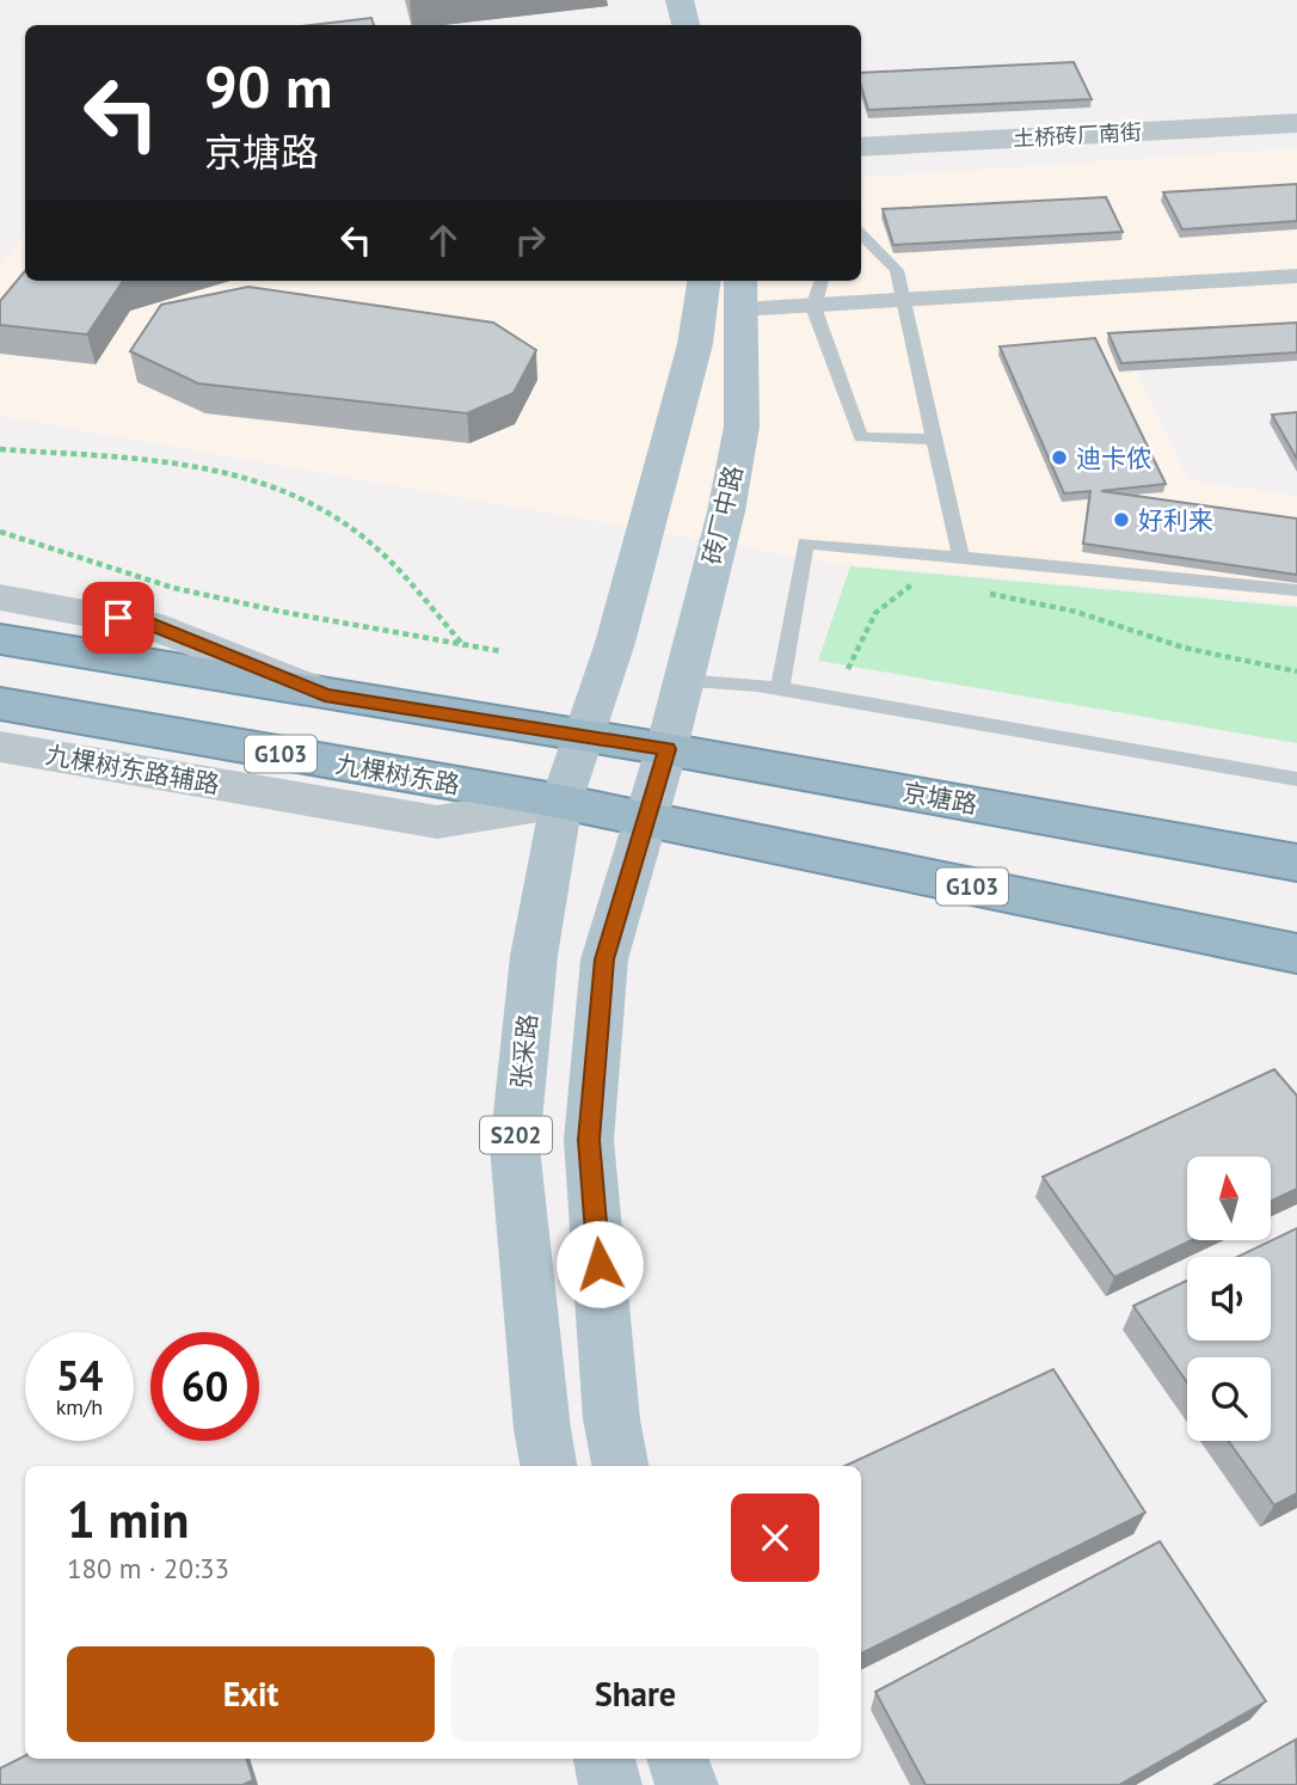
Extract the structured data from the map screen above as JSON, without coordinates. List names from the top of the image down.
{
  "streets": {
    "highway": ["G103", "九棵树东路", "京塘路"],
    "main road": ["砖厂中路", "张采路", "S202"],
    "street": ["土桥砖厂南街", "九棵树东路辅路"]
  },
  "crossings": [
    ["砖厂中路", "京塘路"],
    ["砖厂中路", "S202"],
    ["G103", "九棵树东路"],
    ["G103", "S202"],
    ["九棵树东路辅路", "九棵树东路"],
    ["九棵树东路辅路", "张采路"],
    ["九棵树东路", "张采路"],
    ["九棵树东路", "S202"],
    ["京塘路", "张采路"],
    ["京塘路", "S202"],
    ["张采路", "S202"]
  ],
  "places": ["迪卡侬", "好利来"],
  "north": "top",
  "page": {
    "turn": ["90 m", "京塘路"],
    "speed": "54 km/h",
    "limit": "60",
    "heading": ["1 min", "180 m · 20:33"],
    "buttons": ["Exit", "Share"]
  }
}
